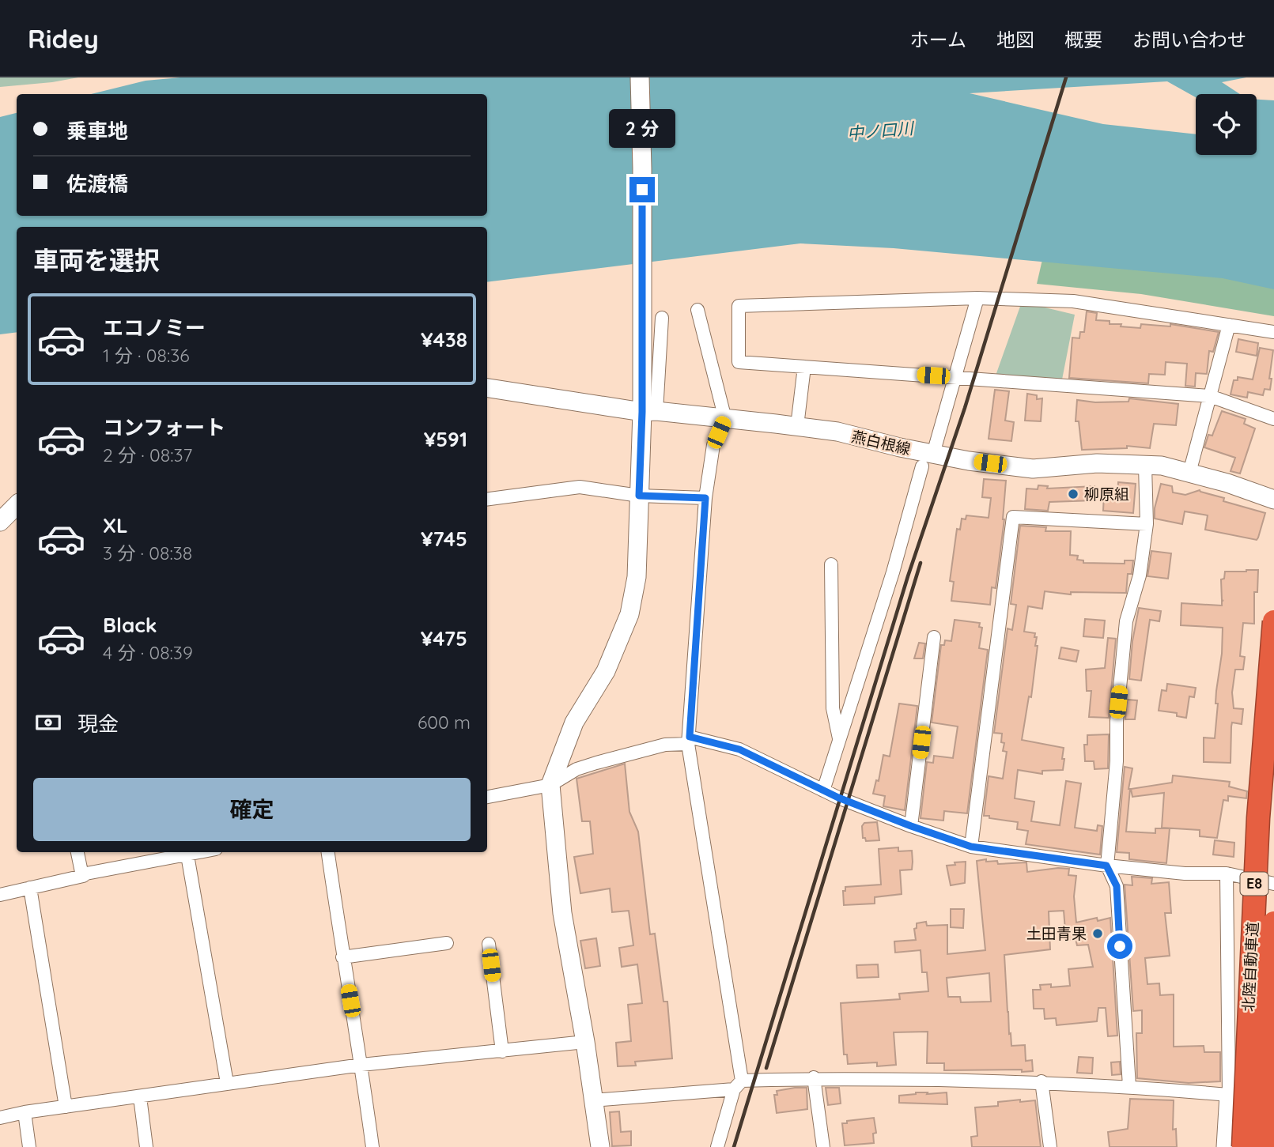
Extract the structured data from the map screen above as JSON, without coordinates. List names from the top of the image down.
{
  "streets": {
    "highway": ["E8", "北陸自動車道"],
    "street": ["燕白根線"]
  },
  "water": ["中ノ口川"],
  "places": ["柳原組", "土田青果"],
  "page": {
    "header": "Ridey",
    "nav": [
      "ホーム",
      "地図",
      "概要",
      "お問い合わせ"
    ],
    "banner": ["乗車地", "佐渡橋"],
    "bubble": "2 分",
    "heading": "車両を選択",
    "list": [
      {
        "name": "エコノミー",
        "note": "1 分 · 08:36",
        "value": "¥438"
      },
      {
        "name": "コンフォート",
        "note": "2 分 · 08:37",
        "value": "¥591"
      },
      {
        "name": "XL",
        "note": "3 分 · 08:38",
        "value": "¥745"
      },
      {
        "name": "Black",
        "note": "4 分 · 08:39",
        "value": "¥475"
      }
    ],
    "pay": ["現金", "600 m"],
    "buttons": "確定"
  }
}
